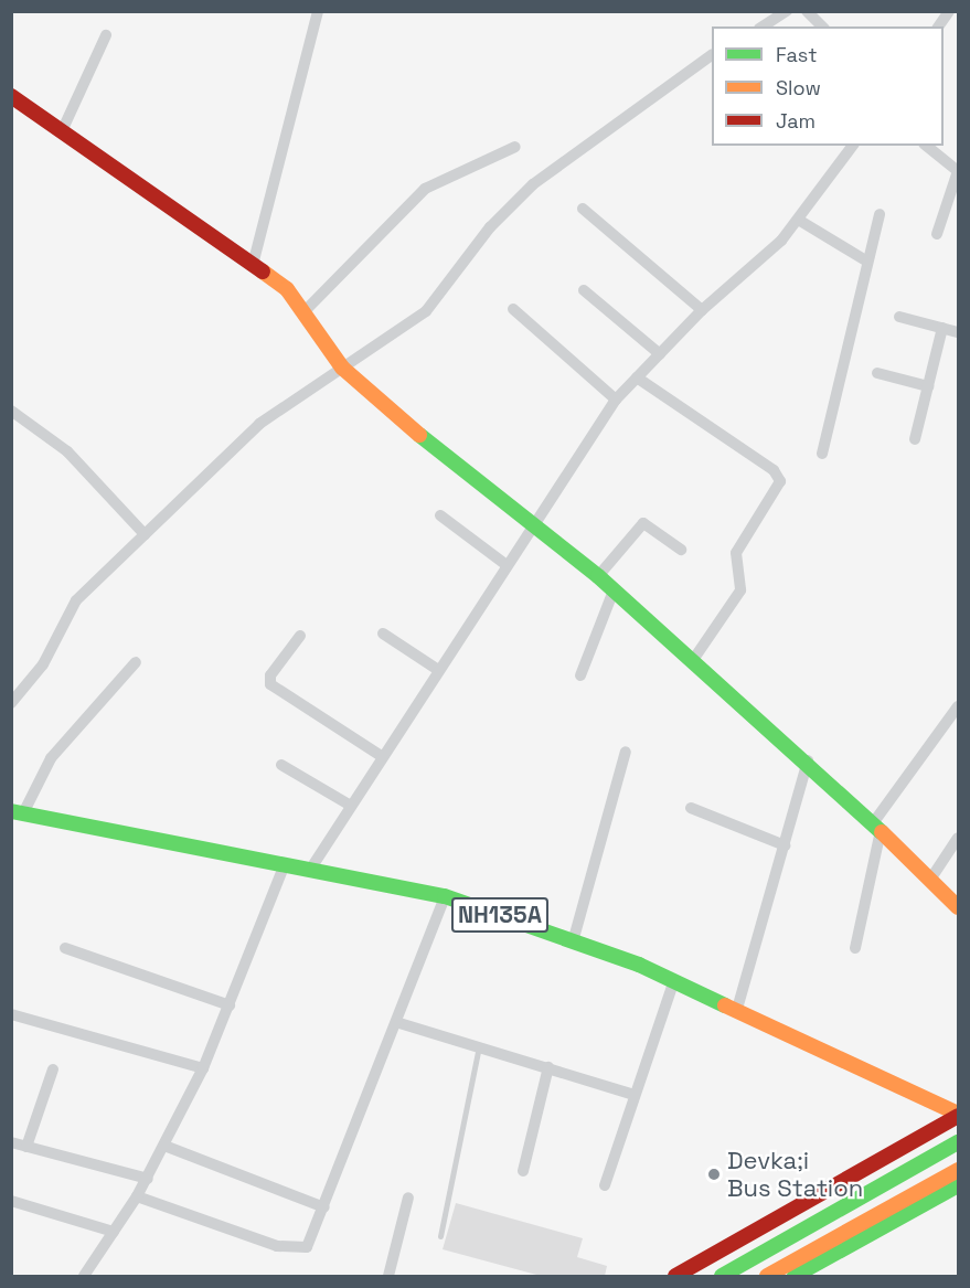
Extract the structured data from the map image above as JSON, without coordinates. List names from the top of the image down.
{
  "streets": {
    "main road": ["NH135A"]
  },
  "places": ["Devka;i Bus Station"],
  "legend": ["Fast", "Slow", "Jam"]
}
